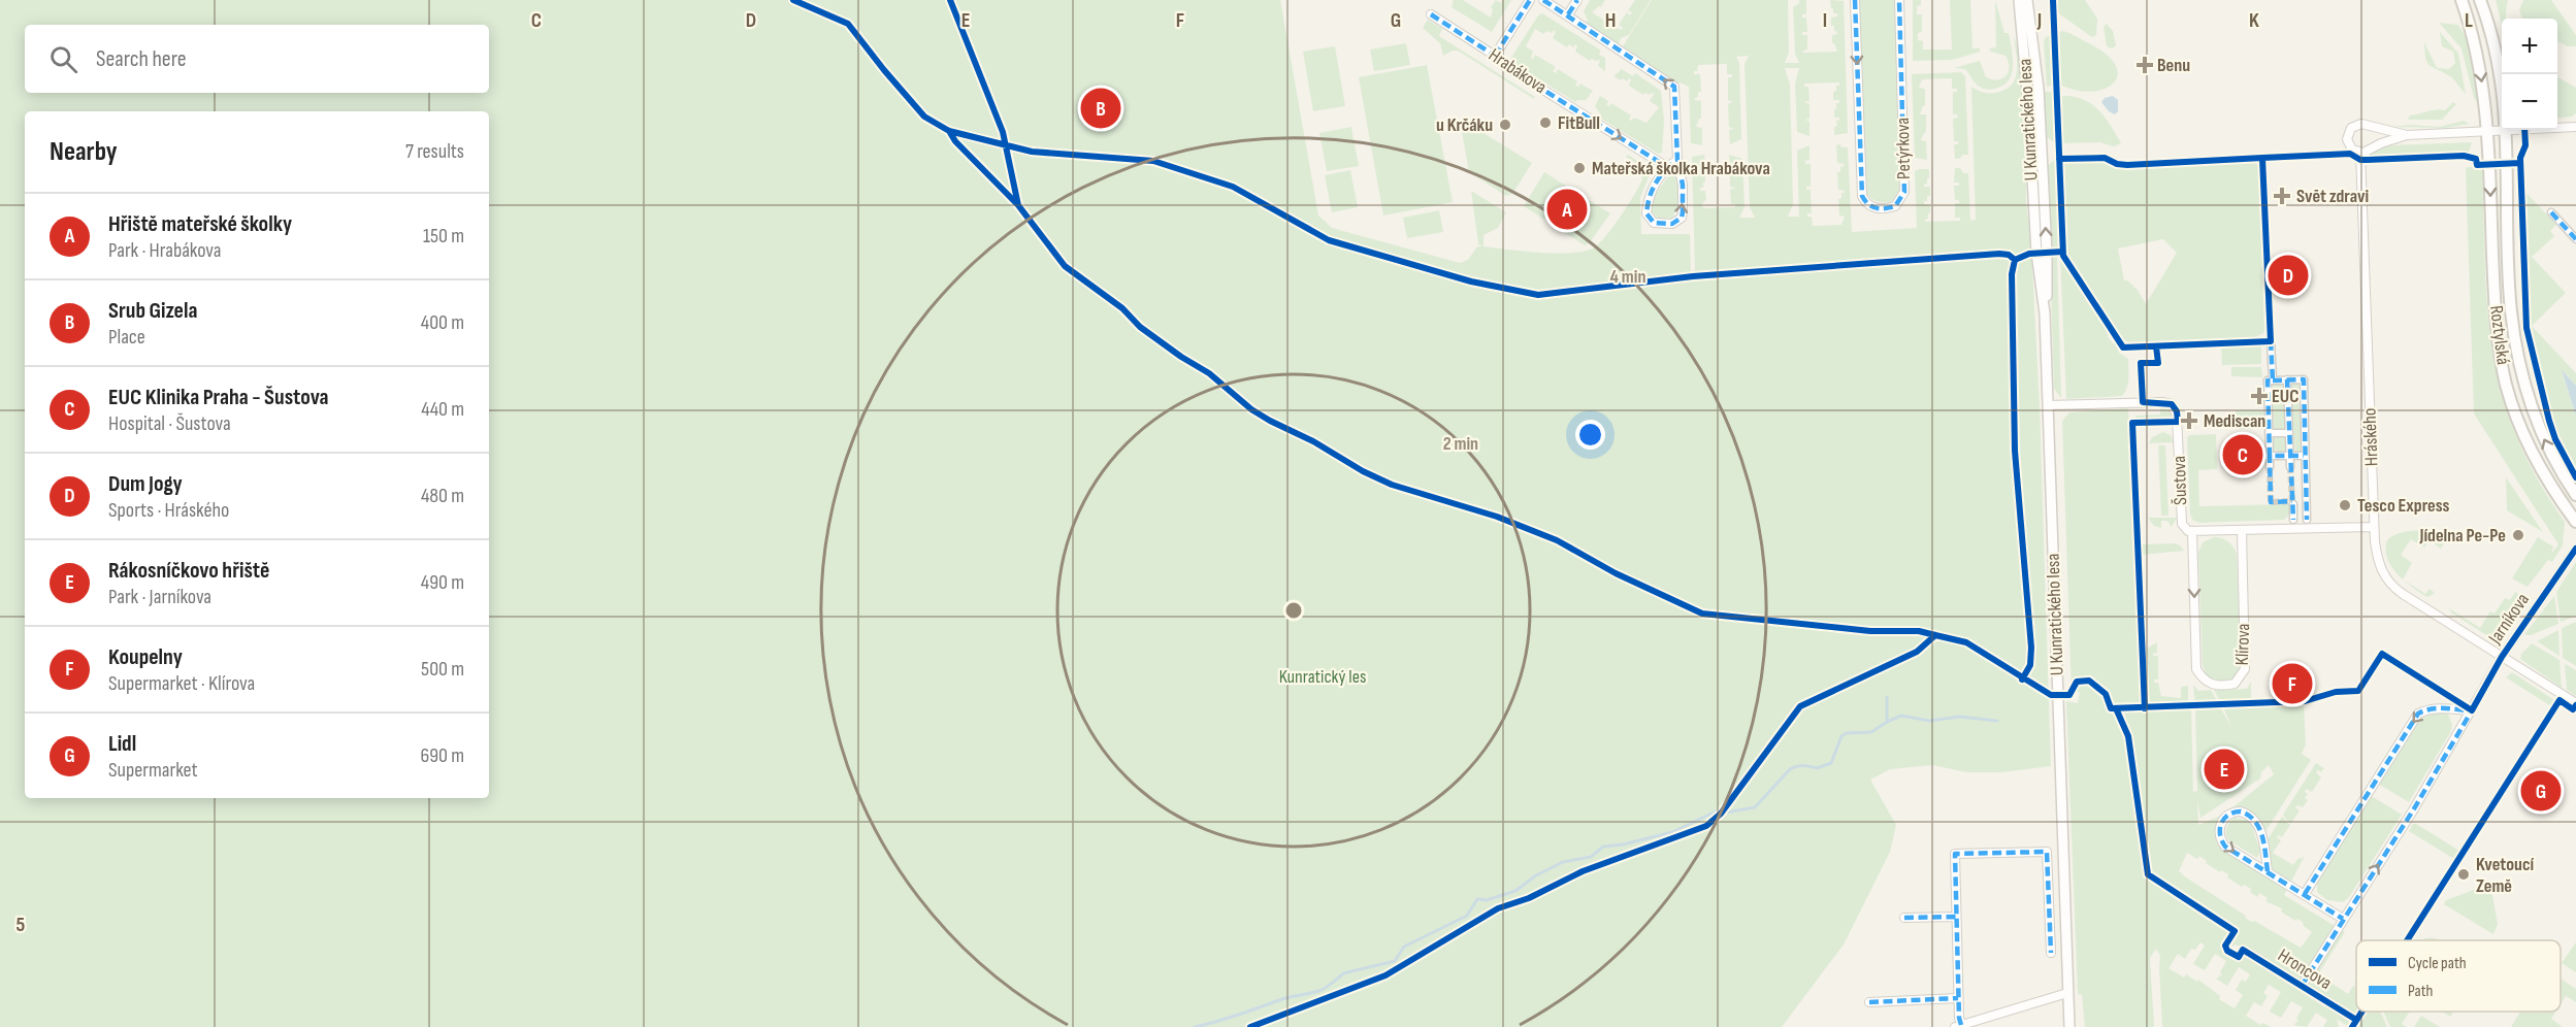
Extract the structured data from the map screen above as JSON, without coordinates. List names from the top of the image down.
{
  "streets": {
    "main road": ["Roztylská"],
    "street": [
      "Hrabákova",
      "U Kunratického lesa",
      "Petýrkova",
      "Hráského",
      "Šustova",
      "Jarníkova",
      "Klírova",
      "Hroncova"
    ]
  },
  "crossings": [
    ["U Kunratického lesa", "Šustova"],
    ["Hráského", "Šustova"],
    ["Hráského", "Jarníkova"],
    ["Šustova", "Klírova"],
    ["Jarníkova", "Hroncova"]
  ],
  "one_way": ["Hrabákova"],
  "parks": ["Kunratický les"],
  "places": {
    "health": [
      "Benu",
      "Svēt zdravi",
      "EUC",
      "Mediscan"
    ],
    "other": [
      "FitBull",
      "u Krčáku",
      "Mateřská školka Hrabákova",
      "Tesco Express",
      "Jídelna Pe-Pe",
      "Kvetoucí Země"
    ]
  },
  "legend": ["Cycle path", "Path"],
  "page": {
    "map_buttons": ["+", "−"],
    "search": "Search here",
    "pins": [
      "B",
      "A",
      "D",
      "C",
      "F",
      "E",
      "G"
    ],
    "heading": ["Nearby", "7 results"],
    "list": [
      {
        "mark": "A",
        "name": "Hřiště mateřské školky",
        "note": "Park · Hrabákova",
        "value": "150 m"
      },
      {
        "mark": "B",
        "name": "Srub Gizela",
        "note": "Place",
        "value": "400 m"
      },
      {
        "mark": "C",
        "name": "EUC Klinika Praha - Šustova",
        "note": "Hospital · Šustova",
        "value": "440 m"
      },
      {
        "mark": "D",
        "name": "Dum Jogy",
        "note": "Sports · Hráského",
        "value": "480 m"
      },
      {
        "mark": "E",
        "name": "Rákosníčkovo hřiště",
        "note": "Park · Jarníkova",
        "value": "490 m"
      },
      {
        "mark": "F",
        "name": "Koupelny",
        "note": "Supermarket · Klírova",
        "value": "500 m"
      },
      {
        "mark": "G",
        "name": "Lidl",
        "note": "Supermarket",
        "value": "690 m"
      }
    ]
  },
  "grid": {
    "columns": [
      "C",
      "D",
      "E",
      "F",
      "G",
      "H",
      "I",
      "J",
      "K",
      "L"
    ],
    "rows": ["5"]
  },
  "rings": ["4 min", "2 min"]
}
